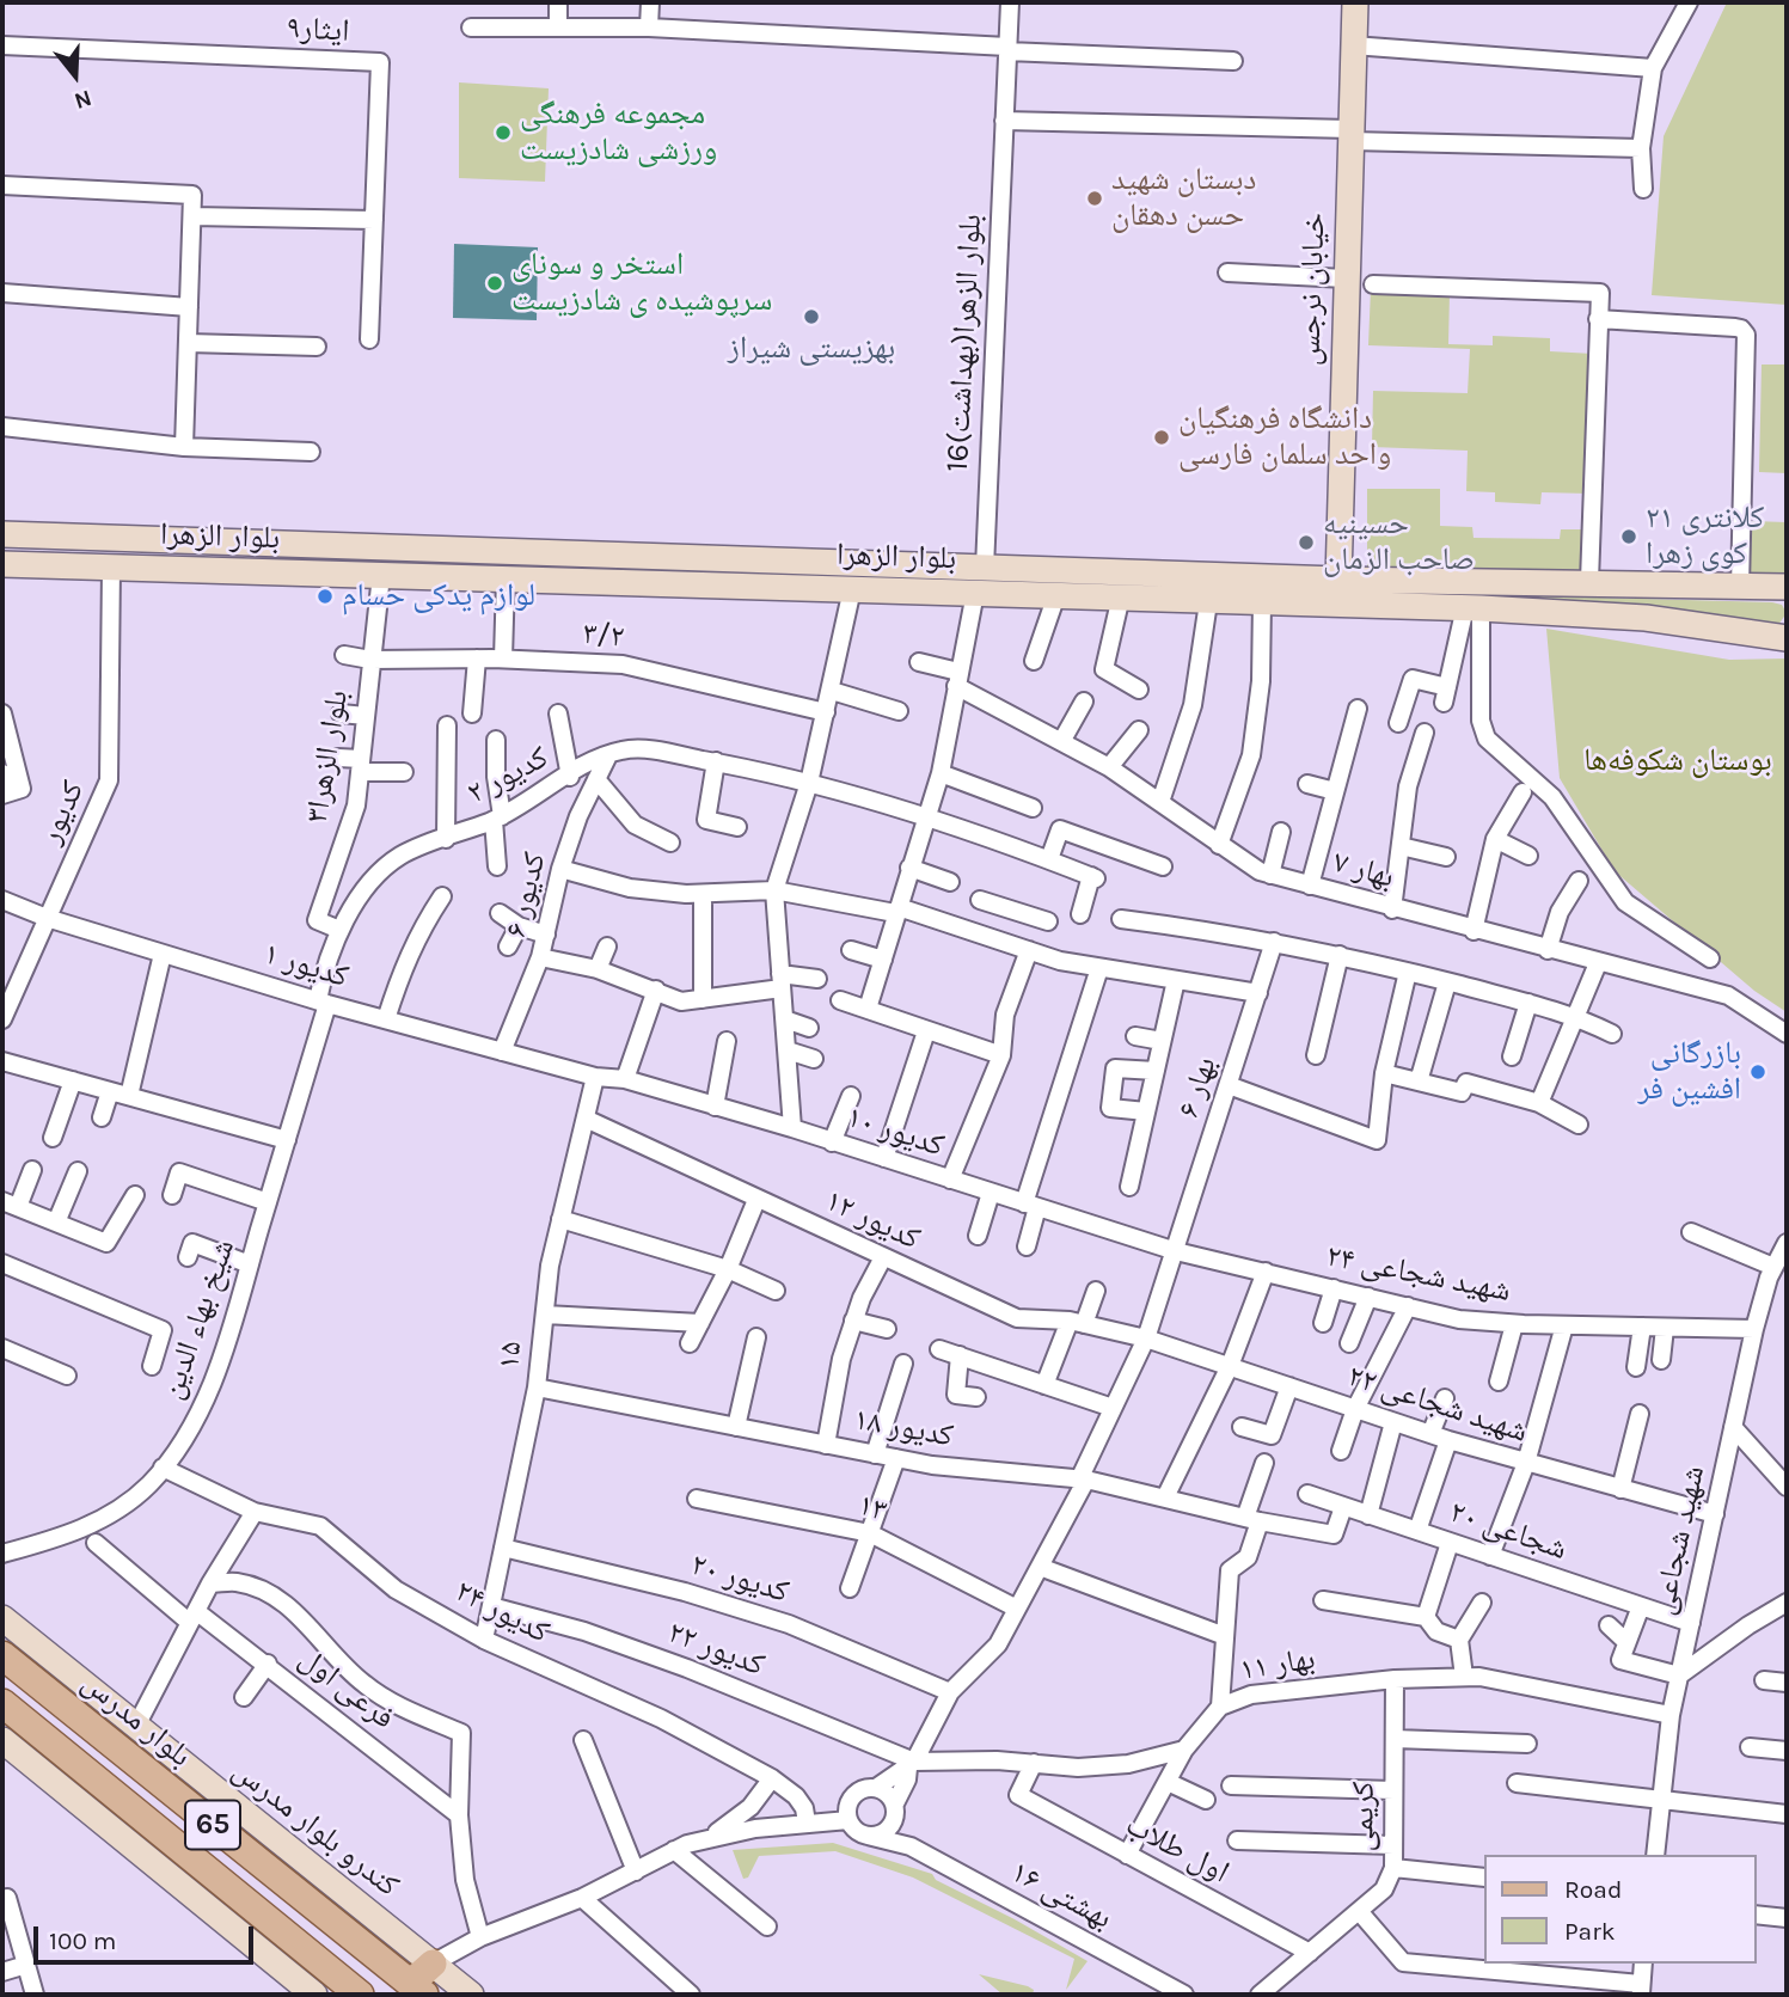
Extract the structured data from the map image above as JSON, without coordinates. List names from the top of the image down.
{
  "streets": {
    "main road": [
      "خیابان نرجس",
      "بلوار الزهرا",
      "بلوار مدرس",
      "65",
      "کندرو بلوار مدرس"
    ],
    "street": [
      "ایثار۹",
      "16بلوار الزهرا(بهداشت)",
      "۳/۲",
      "بلوار الزهرا۳",
      "۲ کدیور",
      "کدیور",
      "بهار ۷",
      "کدیور ۶",
      "کدیور ۱",
      "بهار ۶",
      "کدیور ۱۰",
      "کدیور ۱۲",
      "شهید شجاعی ۲۴",
      "شیخ بهاء الدین",
      "۱۵",
      "شهید شجاعی ۲۲",
      "کدیور ۱۸",
      "۱۳",
      "شجاعی ۲۰",
      "شهید شجاعی",
      "کدیور ۲۰",
      "کدیور ۲۴",
      "کدیور ۲۲",
      "بهار ۱۱",
      "فرعی اول",
      "کریمی",
      "اول طلاب",
      "۱۶ بهشتی"
    ]
  },
  "crossings": [
    ["خیابان نرجس", "بلوار الزهرا"],
    ["16بلوار الزهرا(بهداشت)", "بلوار الزهرا"],
    ["بلوار الزهرا", "بلوار الزهرا۳"],
    ["بلوار الزهرا", "کدیور"],
    ["۳/۲", "بلوار الزهرا۳"],
    ["بلوار الزهرا۳", "۲ کدیور"],
    ["۲ کدیور", "کدیور ۶"],
    ["۲ کدیور", "کدیور ۱"],
    ["۲ کدیور", "شیخ بهاء الدین"],
    ["کدیور", "کدیور ۱"],
    ["کدیور ۶", "کدیور ۱"],
    ["کدیور ۱", "کدیور ۱۰"],
    ["کدیور ۱", "شیخ بهاء الدین"],
    ["کدیور ۱", "۱۵"],
    ["بهار ۶", "کدیور ۱۰"],
    ["بهار ۶", "کدیور ۱۲"],
    ["بهار ۶", "شهید شجاعی ۲۴"],
    ["بهار ۶", "شهید شجاعی ۲۲"],
    ["بهار ۶", "کدیور ۱۸"],
    ["بهار ۶", "۱۳"],
    ["بهار ۶", "کدیور ۲۰"],
    ["بهار ۶", "کدیور ۲۲"],
    ["بهار ۶", "۱۶ بهشتی"],
    ["کدیور ۱۰", "شهید شجاعی ۲۴"],
    ["کدیور ۱۰", "۱۵"],
    ["کدیور ۱۲", "۱۵"],
    ["کدیور ۱۲", "شهید شجاعی ۲۲"],
    ["شهید شجاعی ۲۴", "شهید شجاعی"],
    ["شیخ بهاء الدین", "کدیور ۲۴"],
    ["۱۵", "کدیور ۱۸"],
    ["۱۵", "کدیور ۲۰"],
    ["۱۵", "کدیور ۲۴"],
    ["۱۵", "کدیور ۲۲"],
    ["شهید شجاعی ۲۲", "شهید شجاعی"],
    ["کدیور ۱۸", "شجاعی ۲۰"],
    ["شجاعی ۲۰", "شهید شجاعی"],
    ["شهید شجاعی", "بهار ۱۱"],
    ["بهار ۱۱", "کریمی"],
    ["بهار ۱۱", "اول طلاب"],
    ["کریمی", "اول طلاب"]
  ],
  "parks": ["بوستان شکوفه‌ها"],
  "places": [
    "مجموعه فرهنگی ورزشی شادزیست",
    "دبستان شهید حسن دهقان",
    "استخر و سونای سرپوشیده ی شادزیست",
    "بهزیستی شیراز",
    "دانشگاه فرهنگیان واحد سلمان فارسی",
    "کلانتری ۲۱ کوی زهرا",
    "حسینیه صاحب الزمان",
    "لوازم یدکی حسام",
    "بازرگانی افشین فر"
  ],
  "legend": ["Road", "Park"],
  "scale_bar": "100 m",
  "north": "bottom"
}
